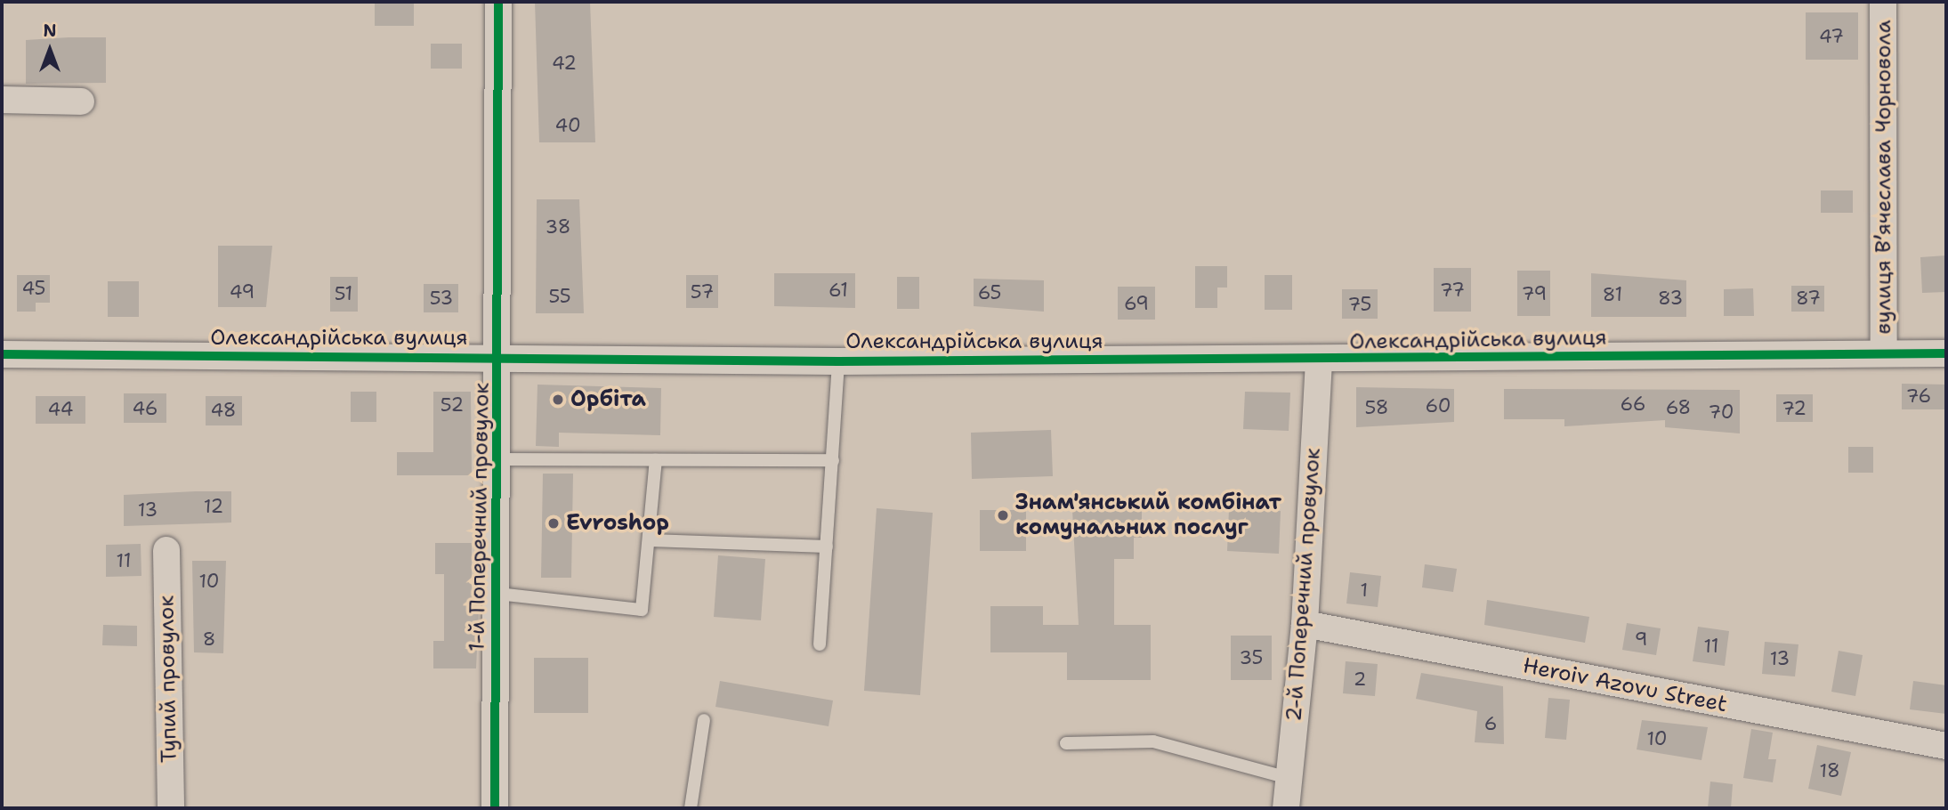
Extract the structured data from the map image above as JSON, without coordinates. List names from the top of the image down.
{
  "streets": {
    "street": [
      "вулиця Вʼячеслава Чорновола",
      "Олександрійська вулиця",
      "1-й Поперечний провулок",
      "2-й Поперечний провулок",
      "Тупий провулок",
      "Heroiv Azovu Street"
    ]
  },
  "crossings": [
    ["вулиця Вʼячеслава Чорновола", "Олександрійська вулиця"],
    ["Олександрійська вулиця", "1-й Поперечний провулок"],
    ["Олександрійська вулиця", "2-й Поперечний провулок"],
    ["2-й Поперечний провулок", "Heroiv Azovu Street"]
  ],
  "places": ["Орбіта", "Знам'янський комбінат комунальних послуг", "Evroshop"],
  "house_numbers": [
    "47",
    "42",
    "40",
    "38",
    "45",
    "61",
    "77",
    "49",
    "57",
    "65",
    "51",
    "79",
    "81",
    "55",
    "53",
    "83",
    "87",
    "69",
    "75",
    "76",
    "66",
    "52",
    "60",
    "58",
    "68",
    "46",
    "72",
    "44",
    "48",
    "70",
    "12",
    "13",
    "11",
    "10",
    "1",
    "8",
    "9",
    "11",
    "35",
    "13",
    "2",
    "6",
    "10",
    "18"
  ],
  "north": "top"
}
